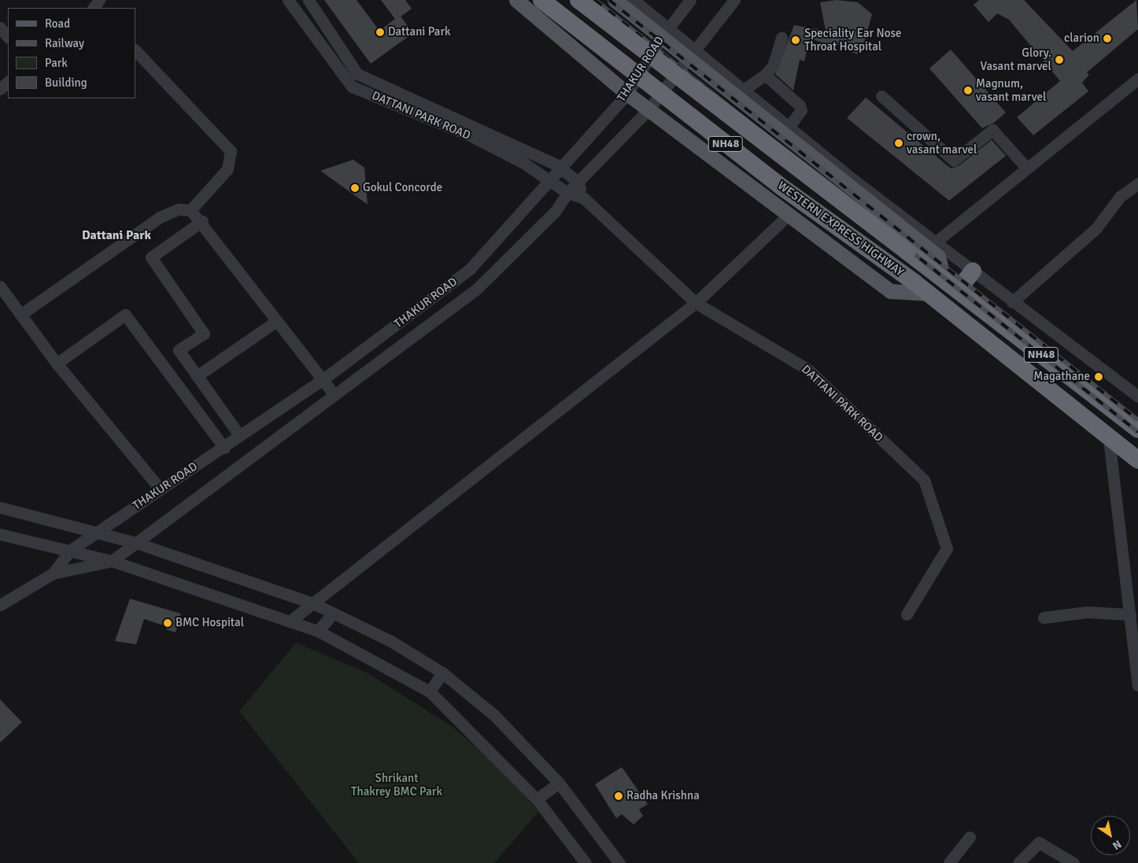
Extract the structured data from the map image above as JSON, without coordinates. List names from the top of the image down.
{
  "streets": {
    "highway": ["NH48", "WESTERN EXPRESS HIGHWAY"],
    "street": ["THAKUR ROAD", "DATTANI PARK ROAD"]
  },
  "crossings": [
    ["THAKUR ROAD", "DATTANI PARK ROAD"]
  ],
  "districts": ["Dattani Park"],
  "parks": ["Shrikant Thakrey BMC Park"],
  "places": [
    "Dattani Park",
    "clarion",
    "Speciality Ear Nose Throat Hospital",
    "Glory. Vasant marvel",
    "Magnum, vasant marvel",
    "crown, vasant marvel",
    "Gokul Concorde",
    "Magathane",
    "BMC Hospital",
    "Radha Krishna"
  ],
  "legend": [
    "Road",
    "Railway",
    "Park",
    "Building"
  ],
  "north": "bottom right"
}
